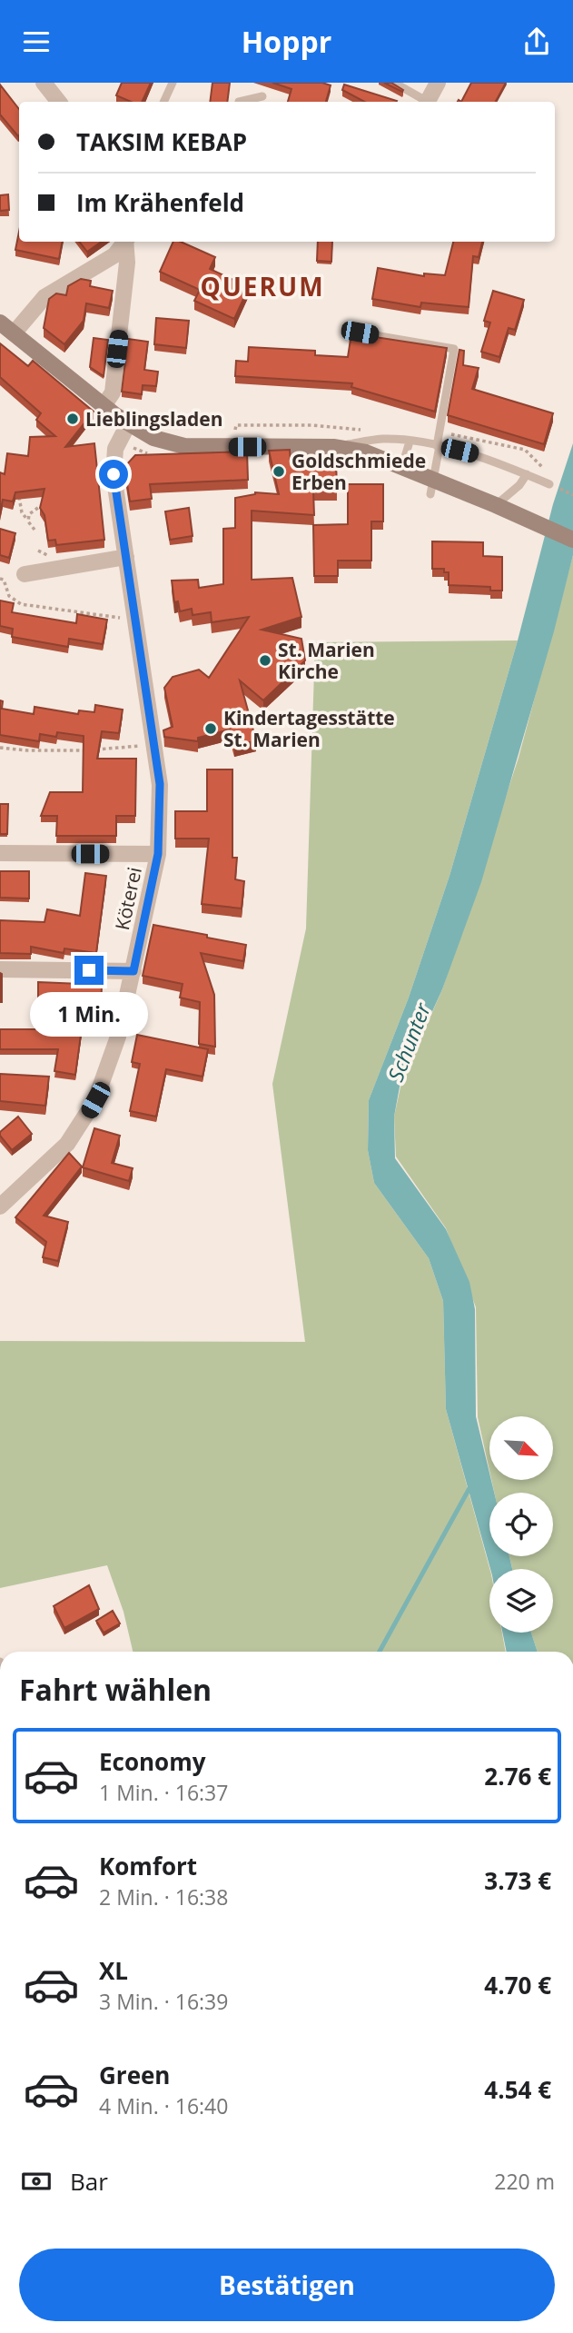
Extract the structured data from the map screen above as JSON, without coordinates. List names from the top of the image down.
{
  "streets": {
    "street": ["Köterei"]
  },
  "districts": ["QUERUM"],
  "water": ["Schunter"],
  "places": [
    "Lieblingsladen",
    "Goldschmiede Erben",
    "St. Marien Kirche",
    "Kindertagesstätte St. Marien"
  ],
  "north": "bottom right",
  "page": {
    "header": "Hoppr",
    "banner": ["TAKSIM KEBAP", "Im Krähenfeld"],
    "bubble": "1 Min.",
    "heading": "Fahrt wählen",
    "list": [
      {
        "name": "Economy",
        "note": "1 Min. · 16:37",
        "value": "2.76 €"
      },
      {
        "name": "Komfort",
        "note": "2 Min. · 16:38",
        "value": "3.73 €"
      },
      {
        "name": "XL",
        "note": "3 Min. · 16:39",
        "value": "4.70 €"
      },
      {
        "name": "Green",
        "note": "4 Min. · 16:40",
        "value": "4.54 €"
      }
    ],
    "pay": ["Bar", "220 m"],
    "buttons": "Bestätigen"
  }
}
